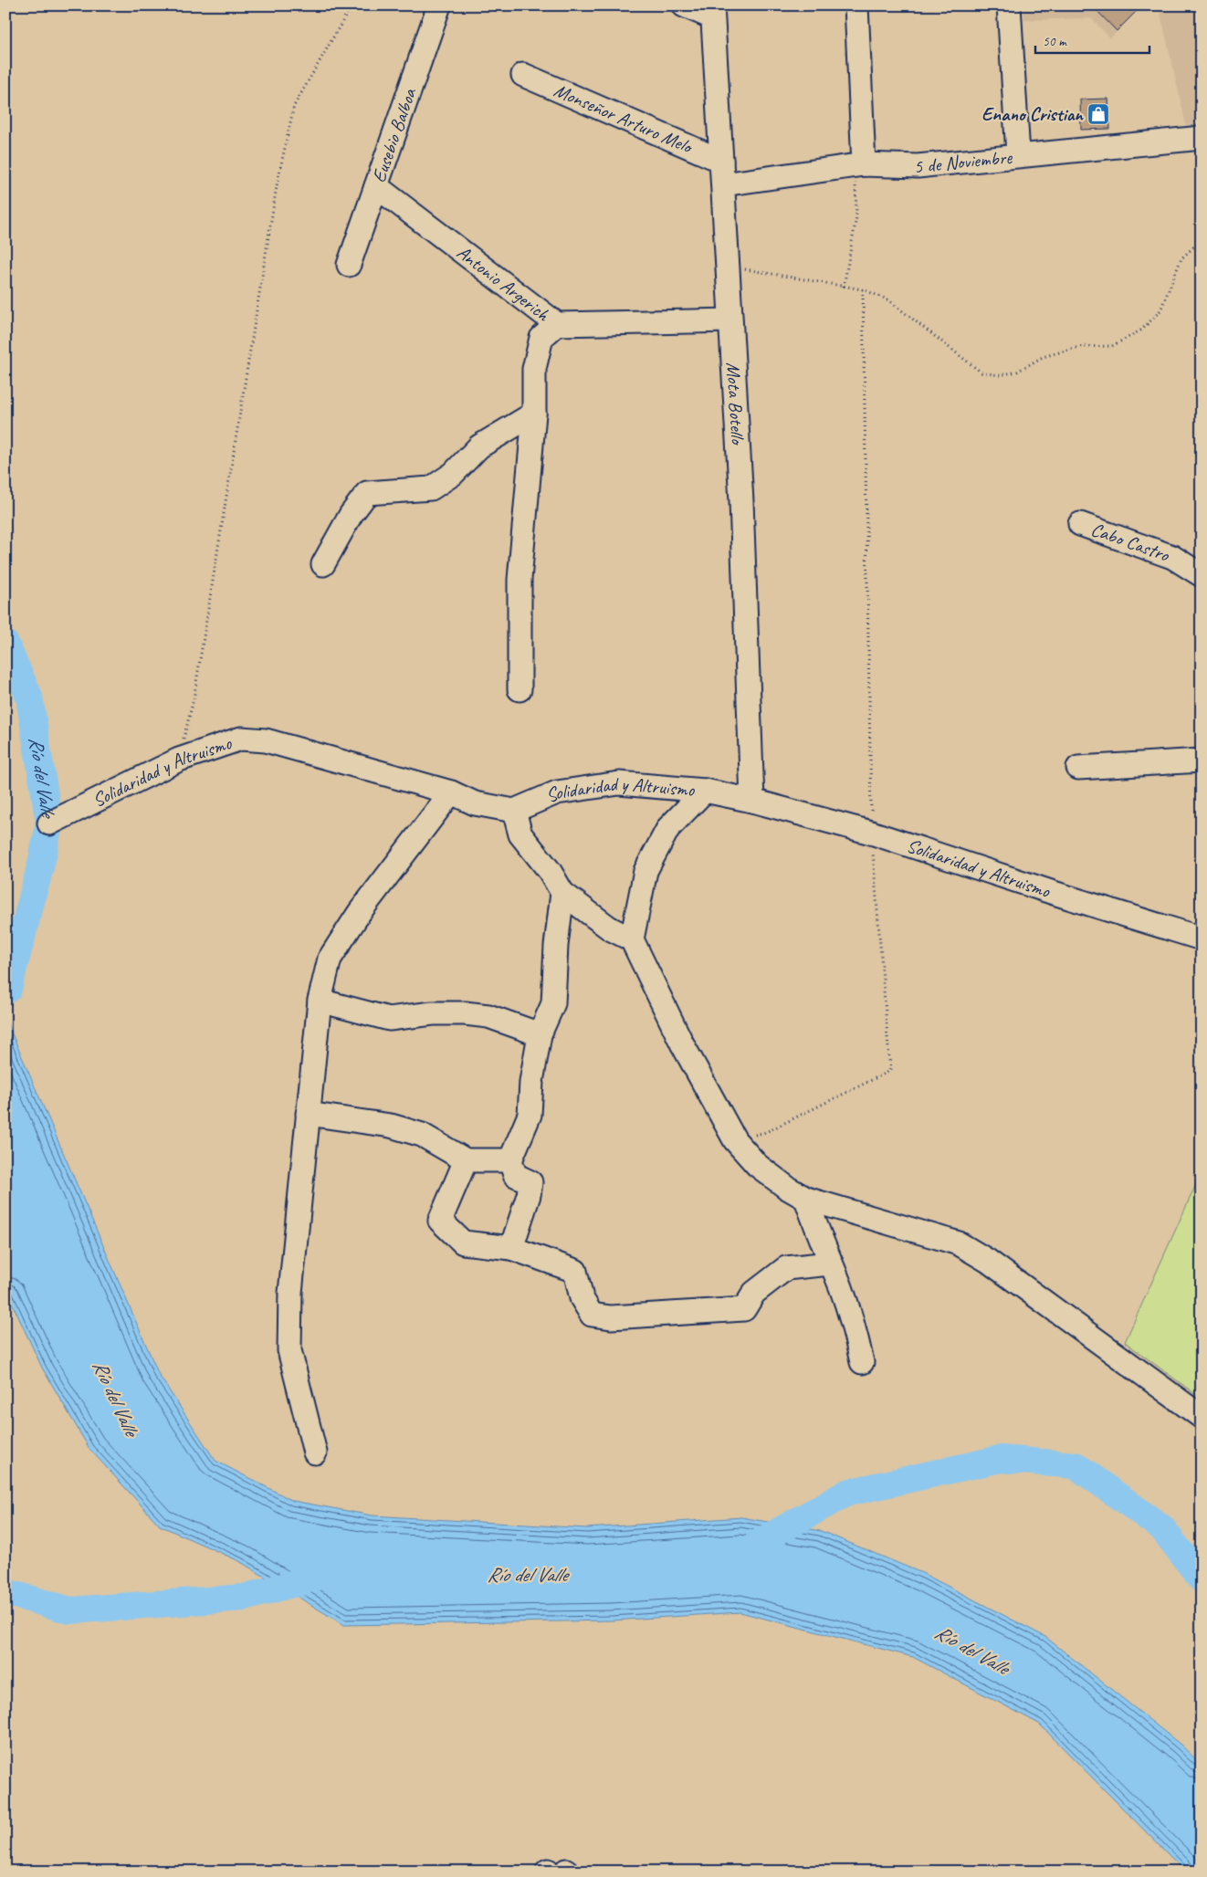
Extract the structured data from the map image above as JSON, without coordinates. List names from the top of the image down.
{
  "streets": {
    "street": [
      "Monseñor Arturo Melo",
      "Eusebio Balboa",
      "5 de Noviembre",
      "Antonio Argerich",
      "Mota Botello",
      "Cabo Castro",
      "Solidaridad y Altruismo"
    ]
  },
  "crossings": [
    ["Monseñor Arturo Melo", "Mota Botello"],
    ["Eusebio Balboa", "Antonio Argerich"],
    ["5 de Noviembre", "Mota Botello"],
    ["Antonio Argerich", "Mota Botello"],
    ["Mota Botello", "Solidaridad y Altruismo"]
  ],
  "water": ["Río del Valle"],
  "places": {
    "shop": ["Enano Cristian"]
  },
  "scale_bar": "50 m"
}
